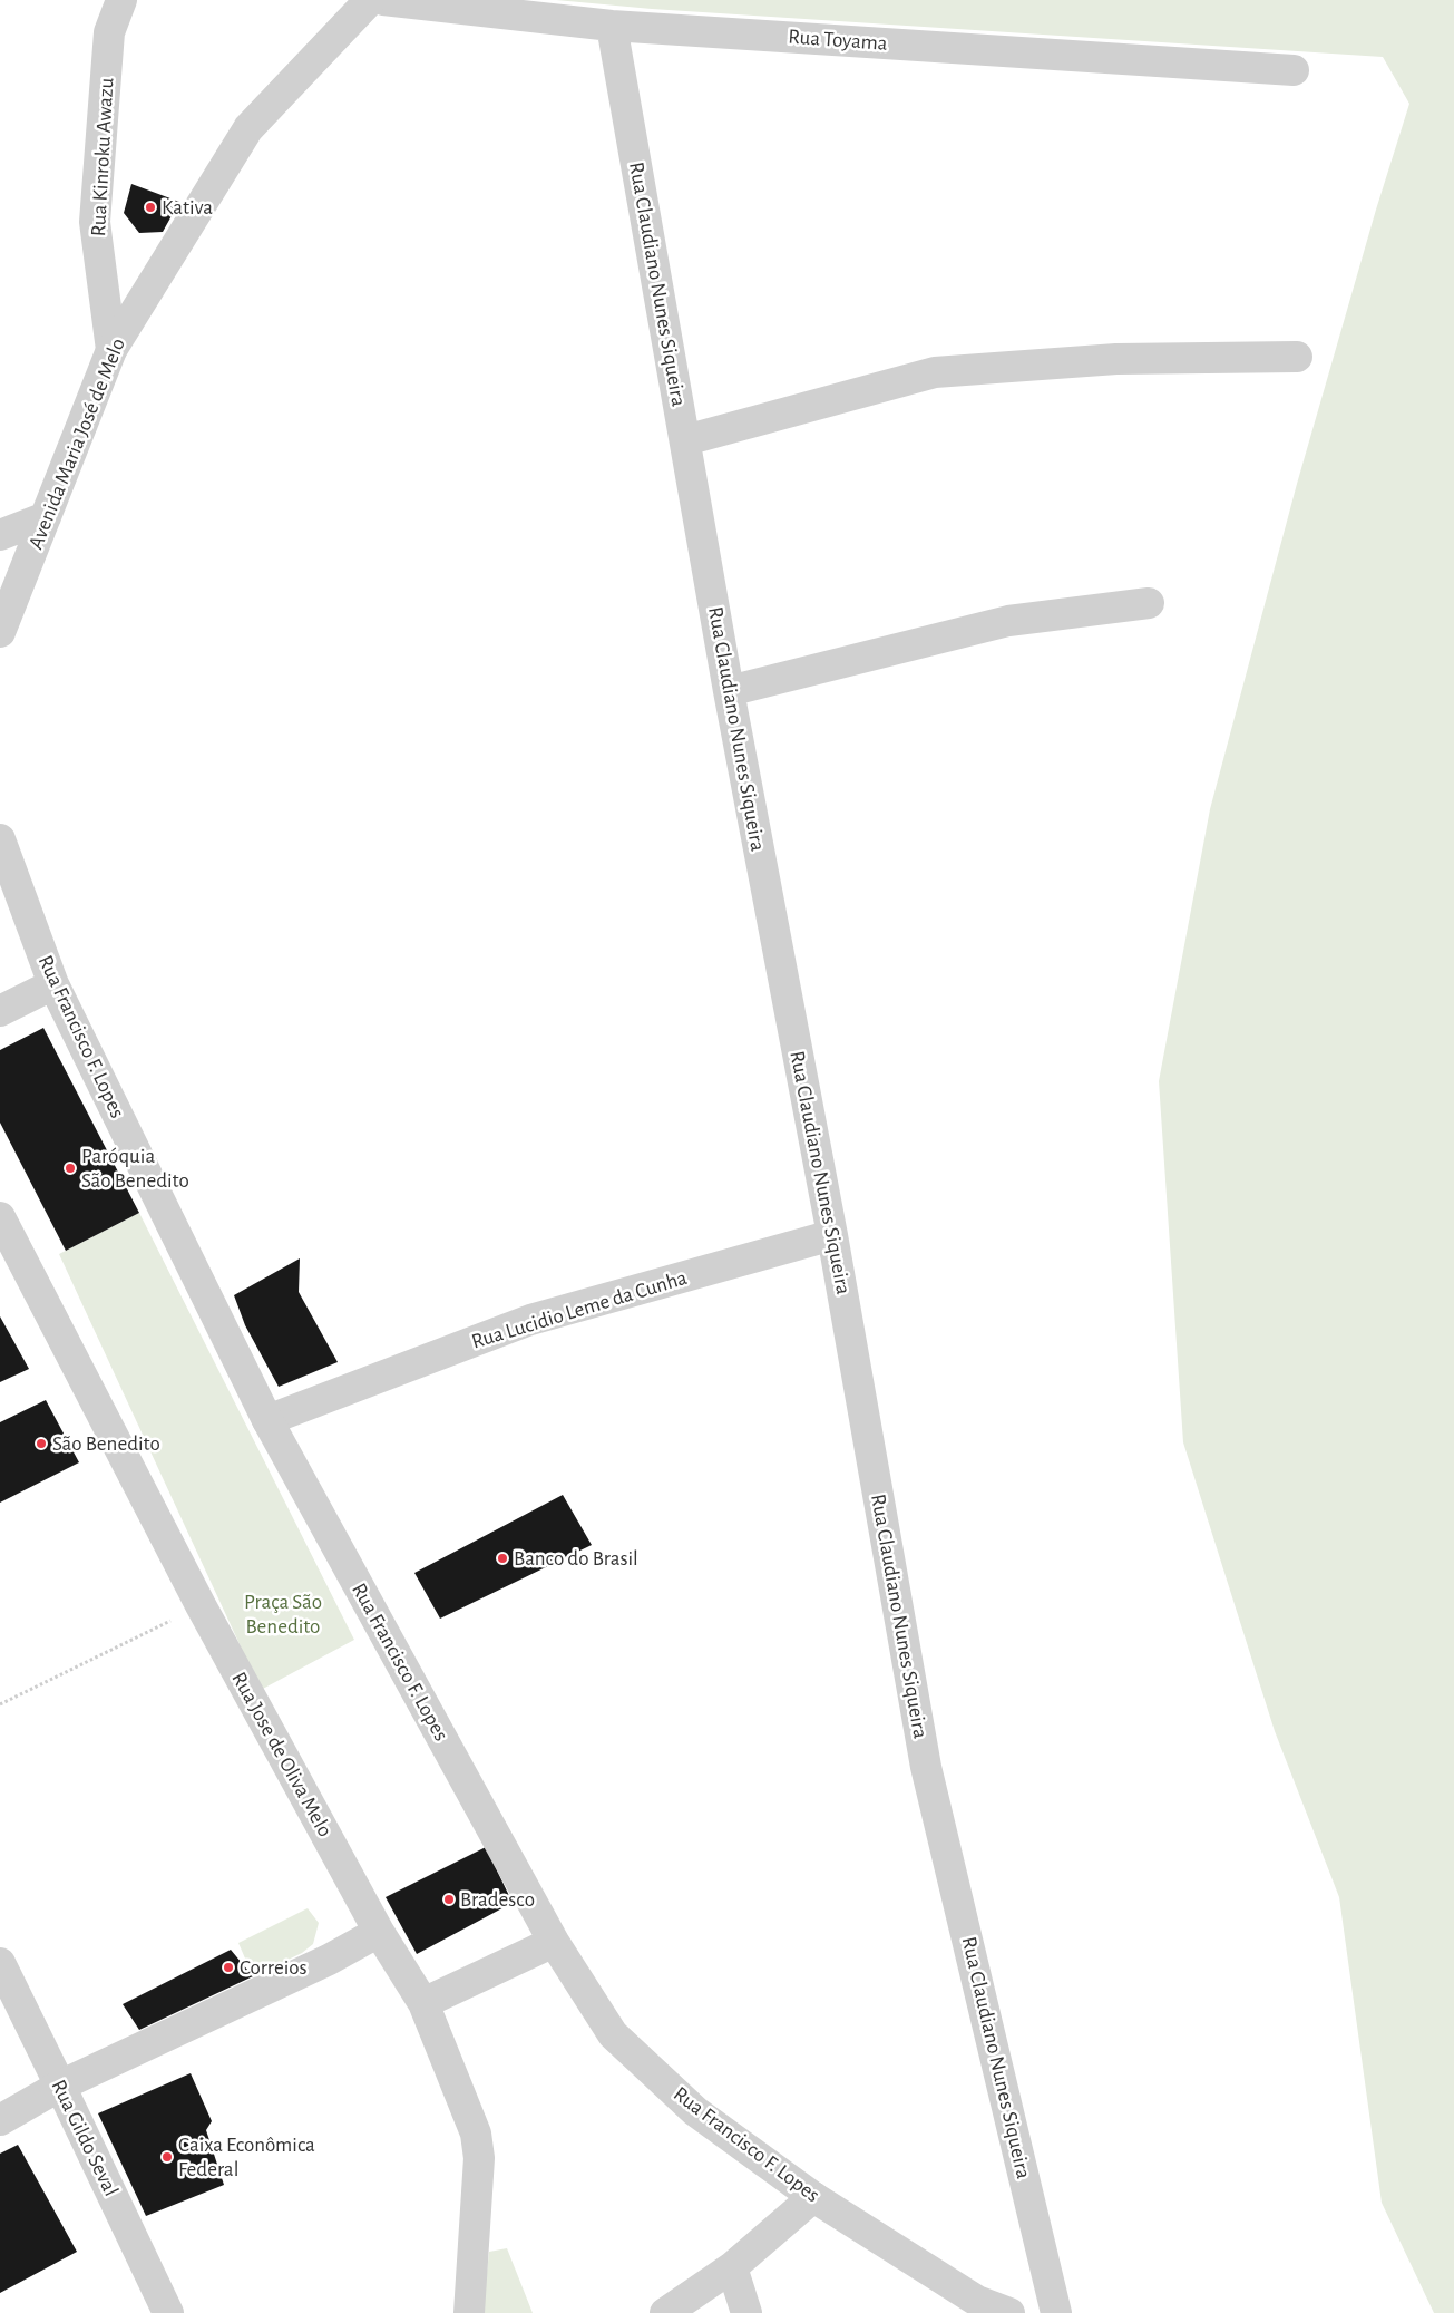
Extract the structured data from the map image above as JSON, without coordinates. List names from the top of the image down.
{
  "streets": {
    "street": [
      "Rua Toyama",
      "Rua Kinroku Awazu",
      "Rua Claudiano Nunes Siqueira",
      "Avenida Maria José de Melo",
      "Rua Francisco F. Lopes",
      "Rua Lucidio Leme da Cunha",
      "Rua Jose de Oliva Melo",
      "Rua Gildo Seval"
    ]
  },
  "crossings": [
    ["Rua Toyama", "Rua Claudiano Nunes Siqueira"],
    ["Rua Kinroku Awazu", "Avenida Maria José de Melo"],
    ["Rua Claudiano Nunes Siqueira", "Rua Lucidio Leme da Cunha"],
    ["Rua Francisco F. Lopes", "Rua Lucidio Leme da Cunha"]
  ],
  "parks": ["Praça São Benedito"],
  "places": [
    "Kativa",
    "Paróquia São Benedito",
    "São Benedito",
    "Banco do Brasil",
    "Bradesco",
    "Correios",
    "Caixa Econômica Federal"
  ]
}
